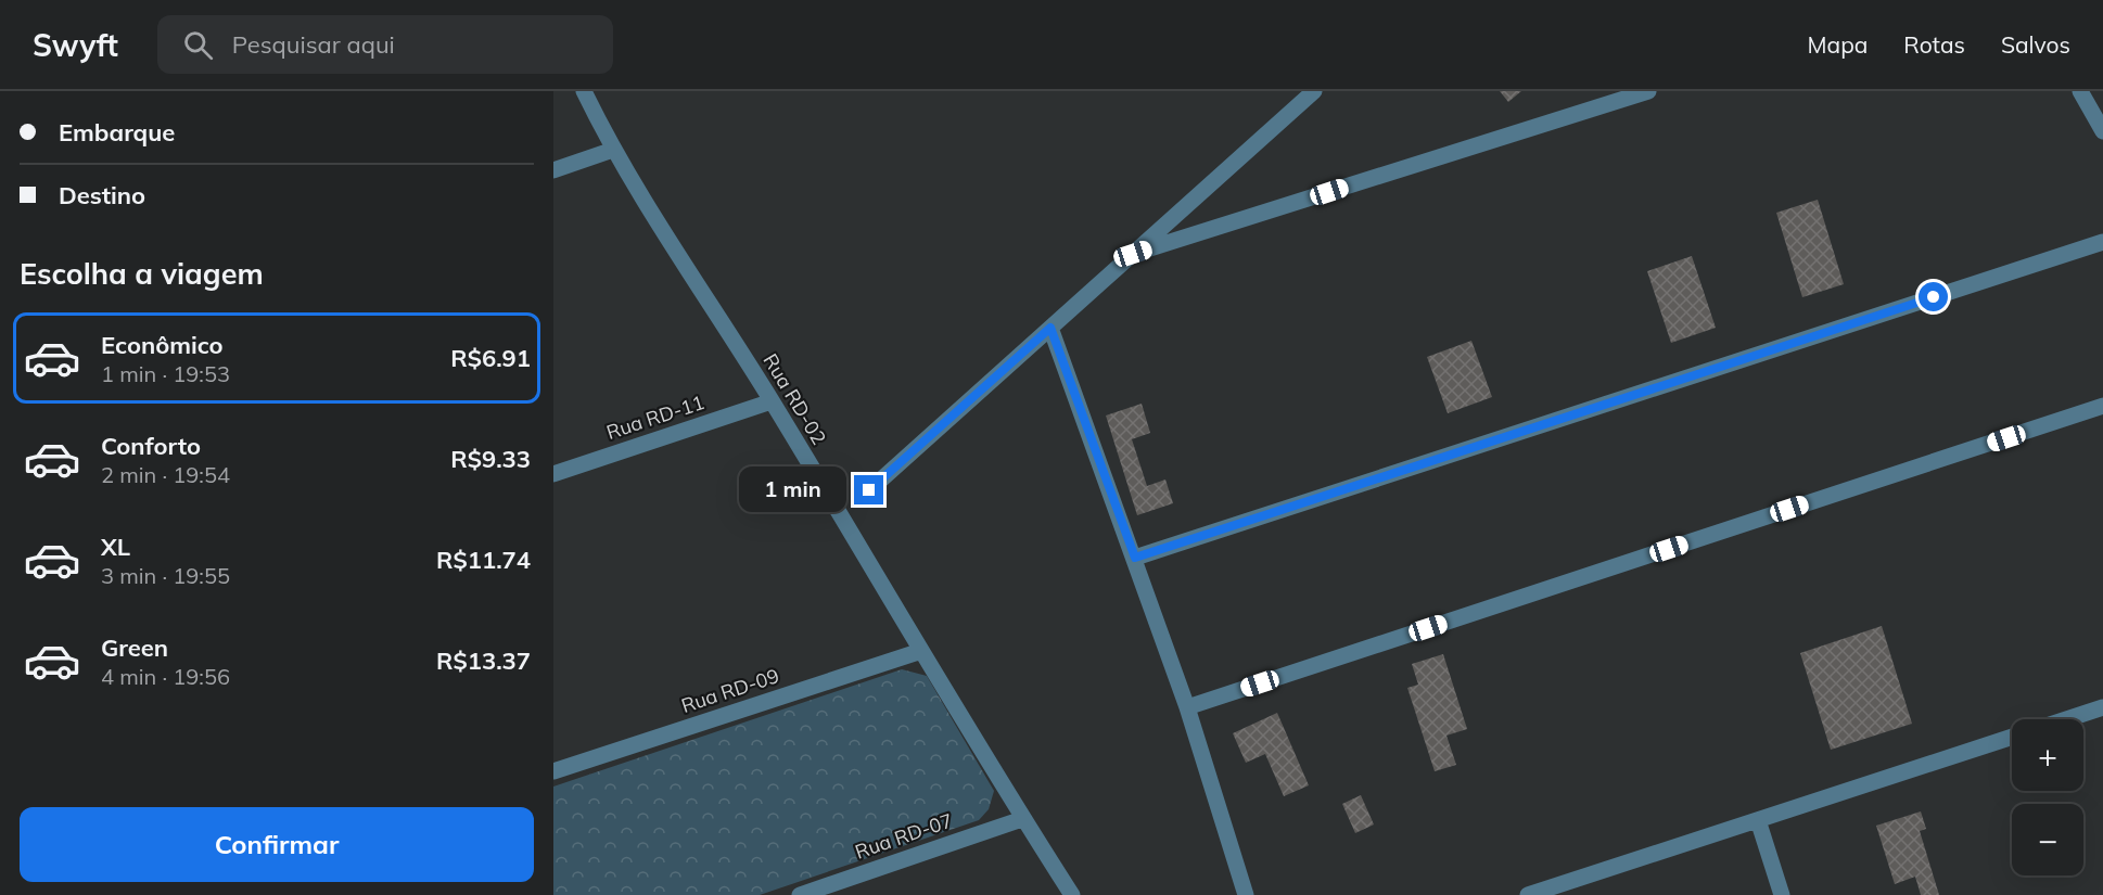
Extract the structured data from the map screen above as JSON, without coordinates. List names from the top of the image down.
{
  "streets": {
    "street": [
      "Rua RD-02",
      "Rua RD-11",
      "Rua RD-09",
      "Rua RD-07"
    ]
  },
  "crossings": [
    ["Rua RD-02", "Rua RD-11"],
    ["Rua RD-02", "Rua RD-09"],
    ["Rua RD-02", "Rua RD-07"]
  ],
  "page": {
    "header": "Swyft",
    "search": "Pesquisar aqui",
    "nav": ["Mapa", "Rotas", "Salvos"],
    "banner": ["Embarque", "Destino"],
    "heading": "Escolha a viagem",
    "list": [
      {
        "name": "Econômico",
        "note": "1 min · 19:53",
        "value": "R$6.91"
      },
      {
        "name": "Conforto",
        "note": "2 min · 19:54",
        "value": "R$9.33"
      },
      {
        "name": "XL",
        "note": "3 min · 19:55",
        "value": "R$11.74"
      },
      {
        "name": "Green",
        "note": "4 min · 19:56",
        "value": "R$13.37"
      }
    ],
    "bubble": "1 min",
    "map_buttons": ["+", "−"],
    "buttons": "Confirmar"
  }
}
